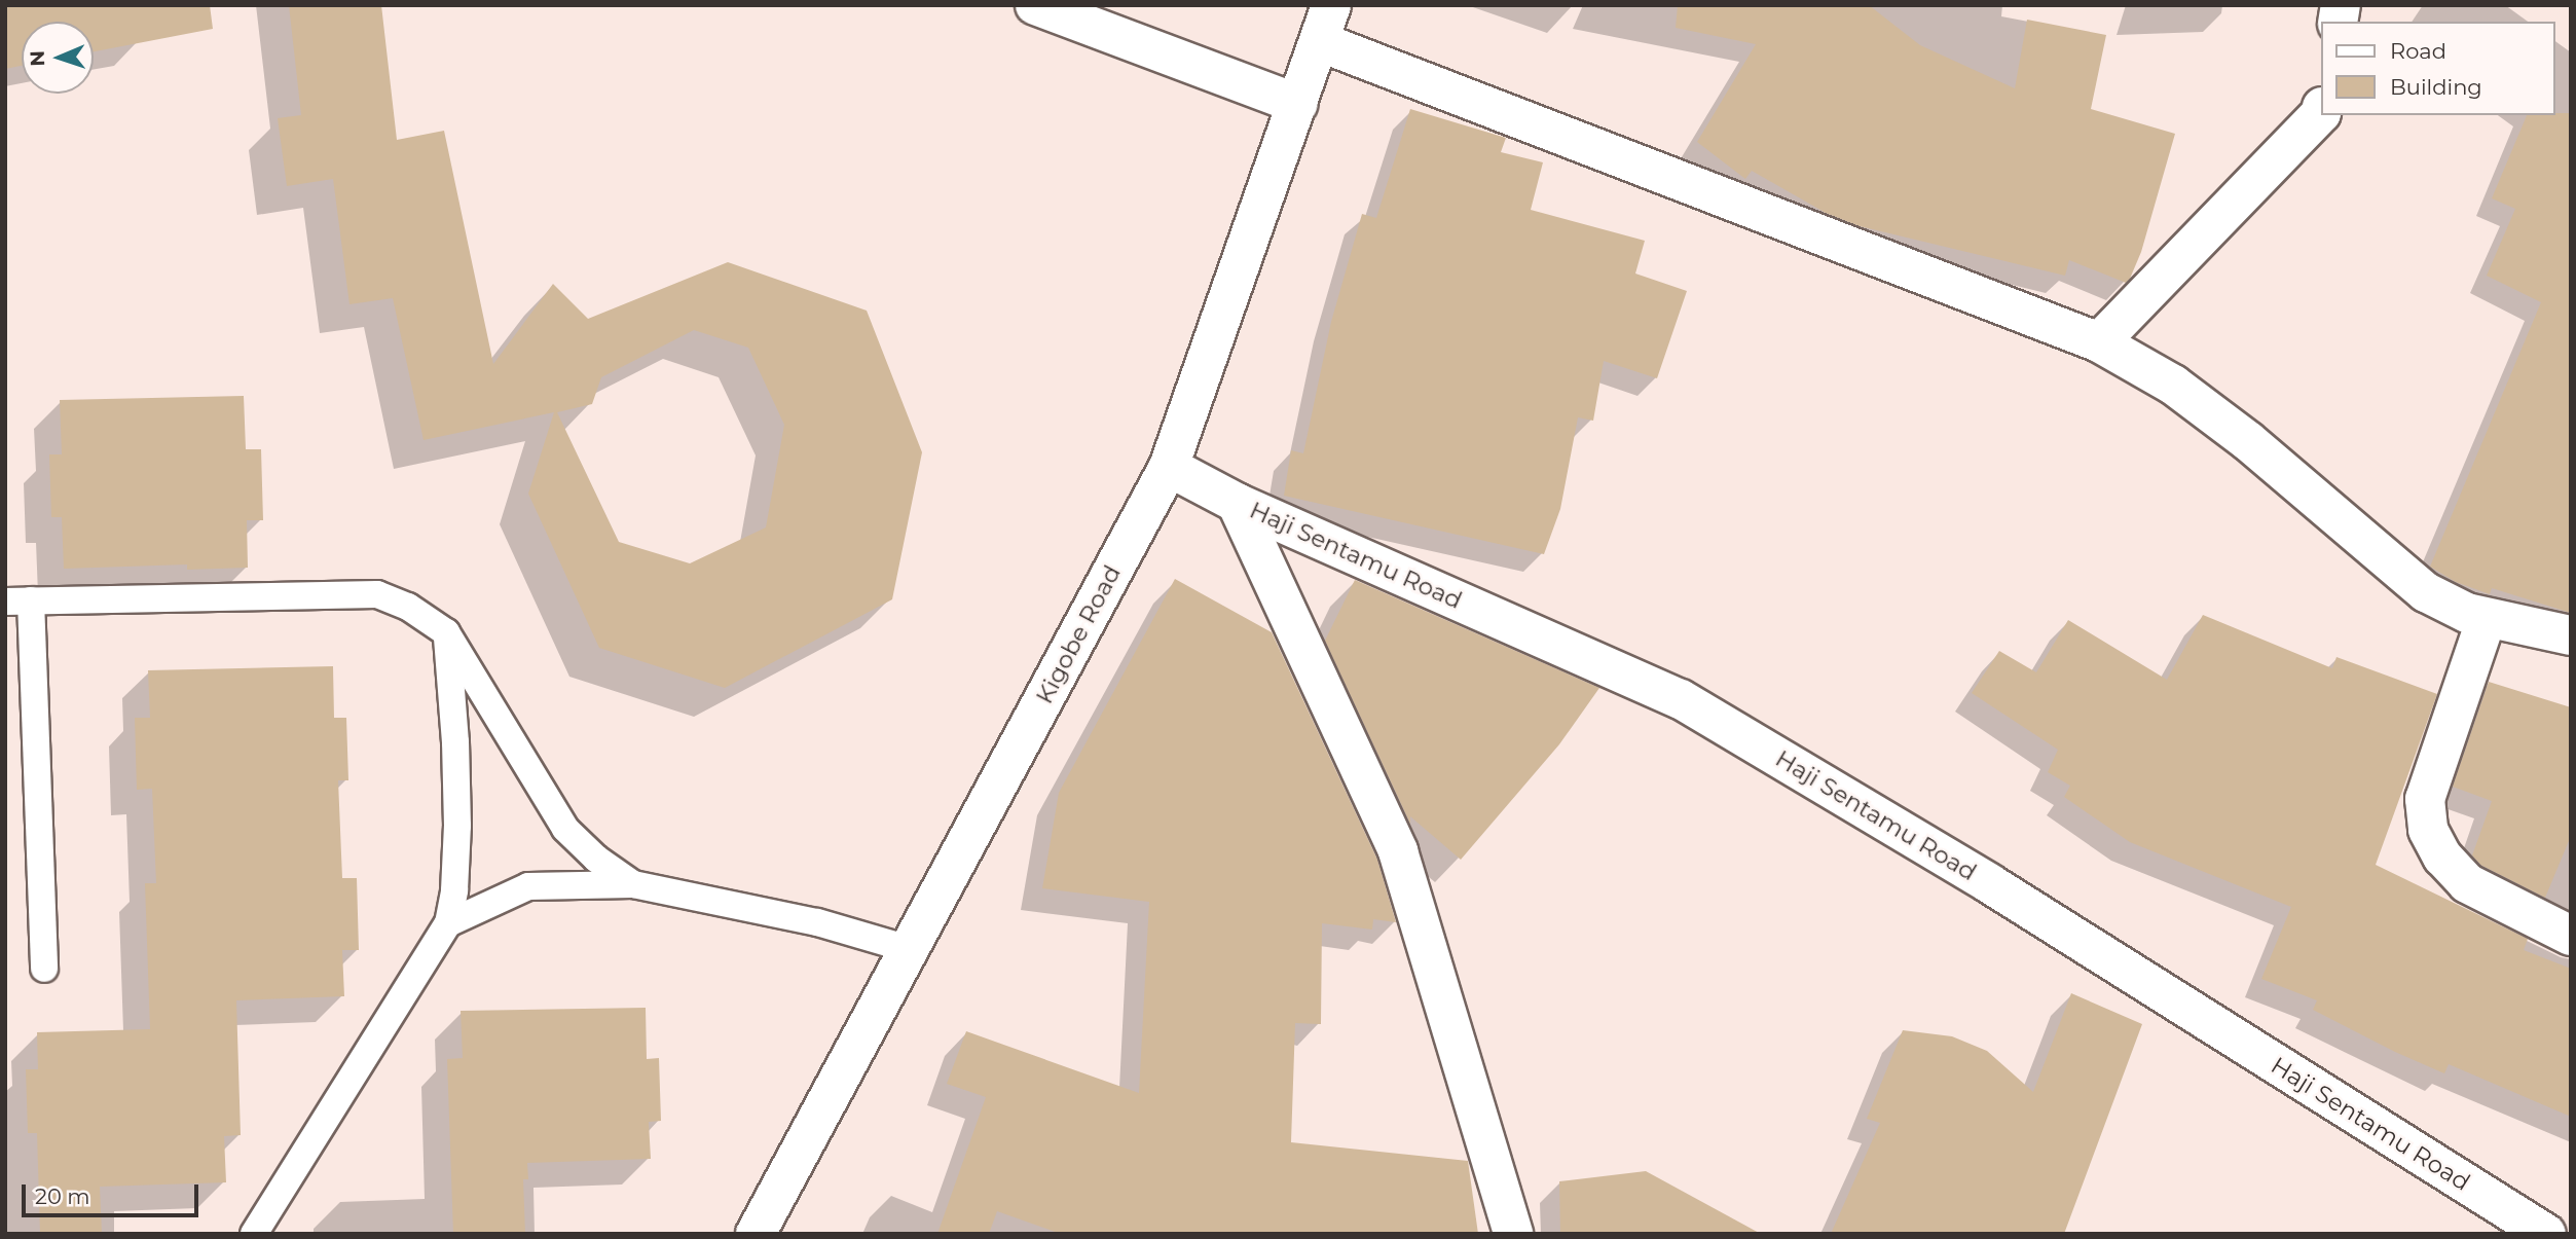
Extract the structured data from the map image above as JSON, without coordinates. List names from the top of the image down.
{
  "streets": {
    "street": ["Haji Sentamu Road", "Kigobe Road"]
  },
  "crossings": [
    ["Haji Sentamu Road", "Kigobe Road"]
  ],
  "legend": ["Road", "Building"],
  "scale_bar": "20 m",
  "north": "left"
}
